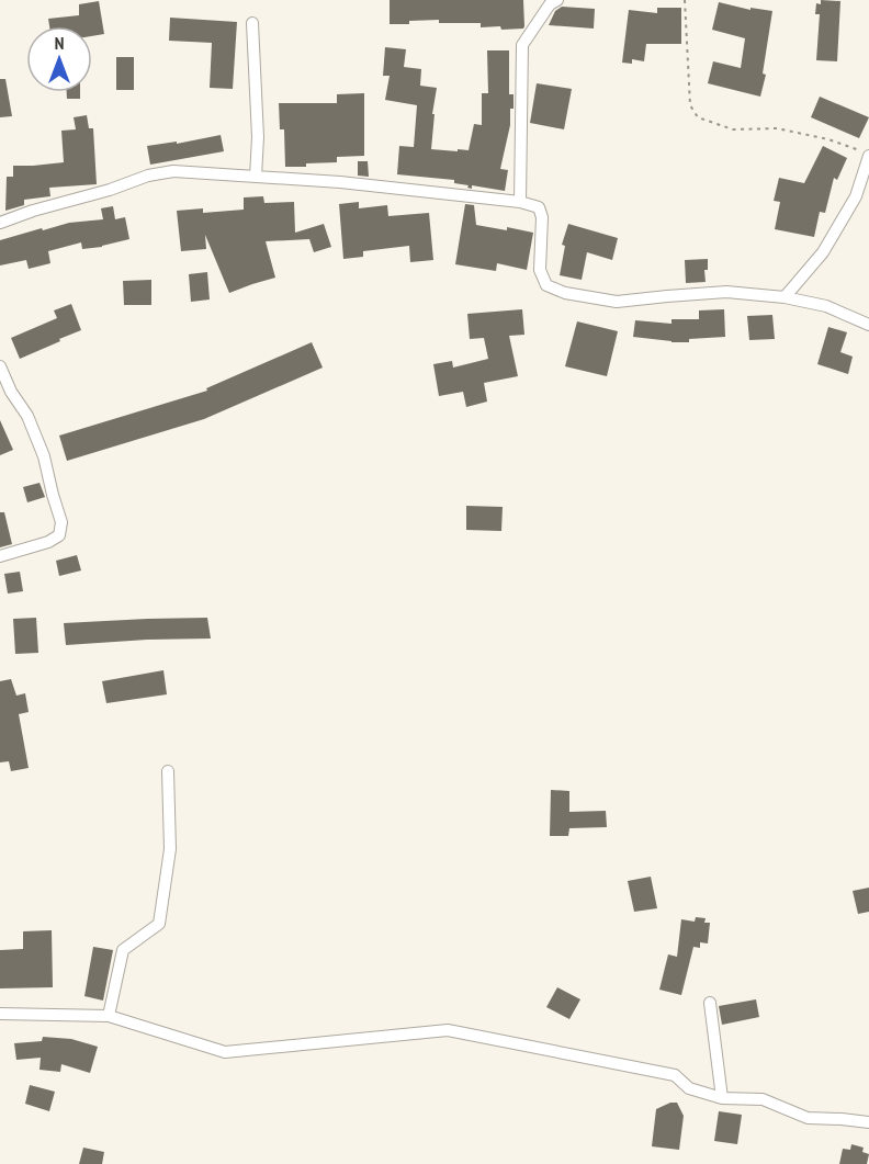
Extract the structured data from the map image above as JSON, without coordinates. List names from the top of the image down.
{
  "north": "top"
}
